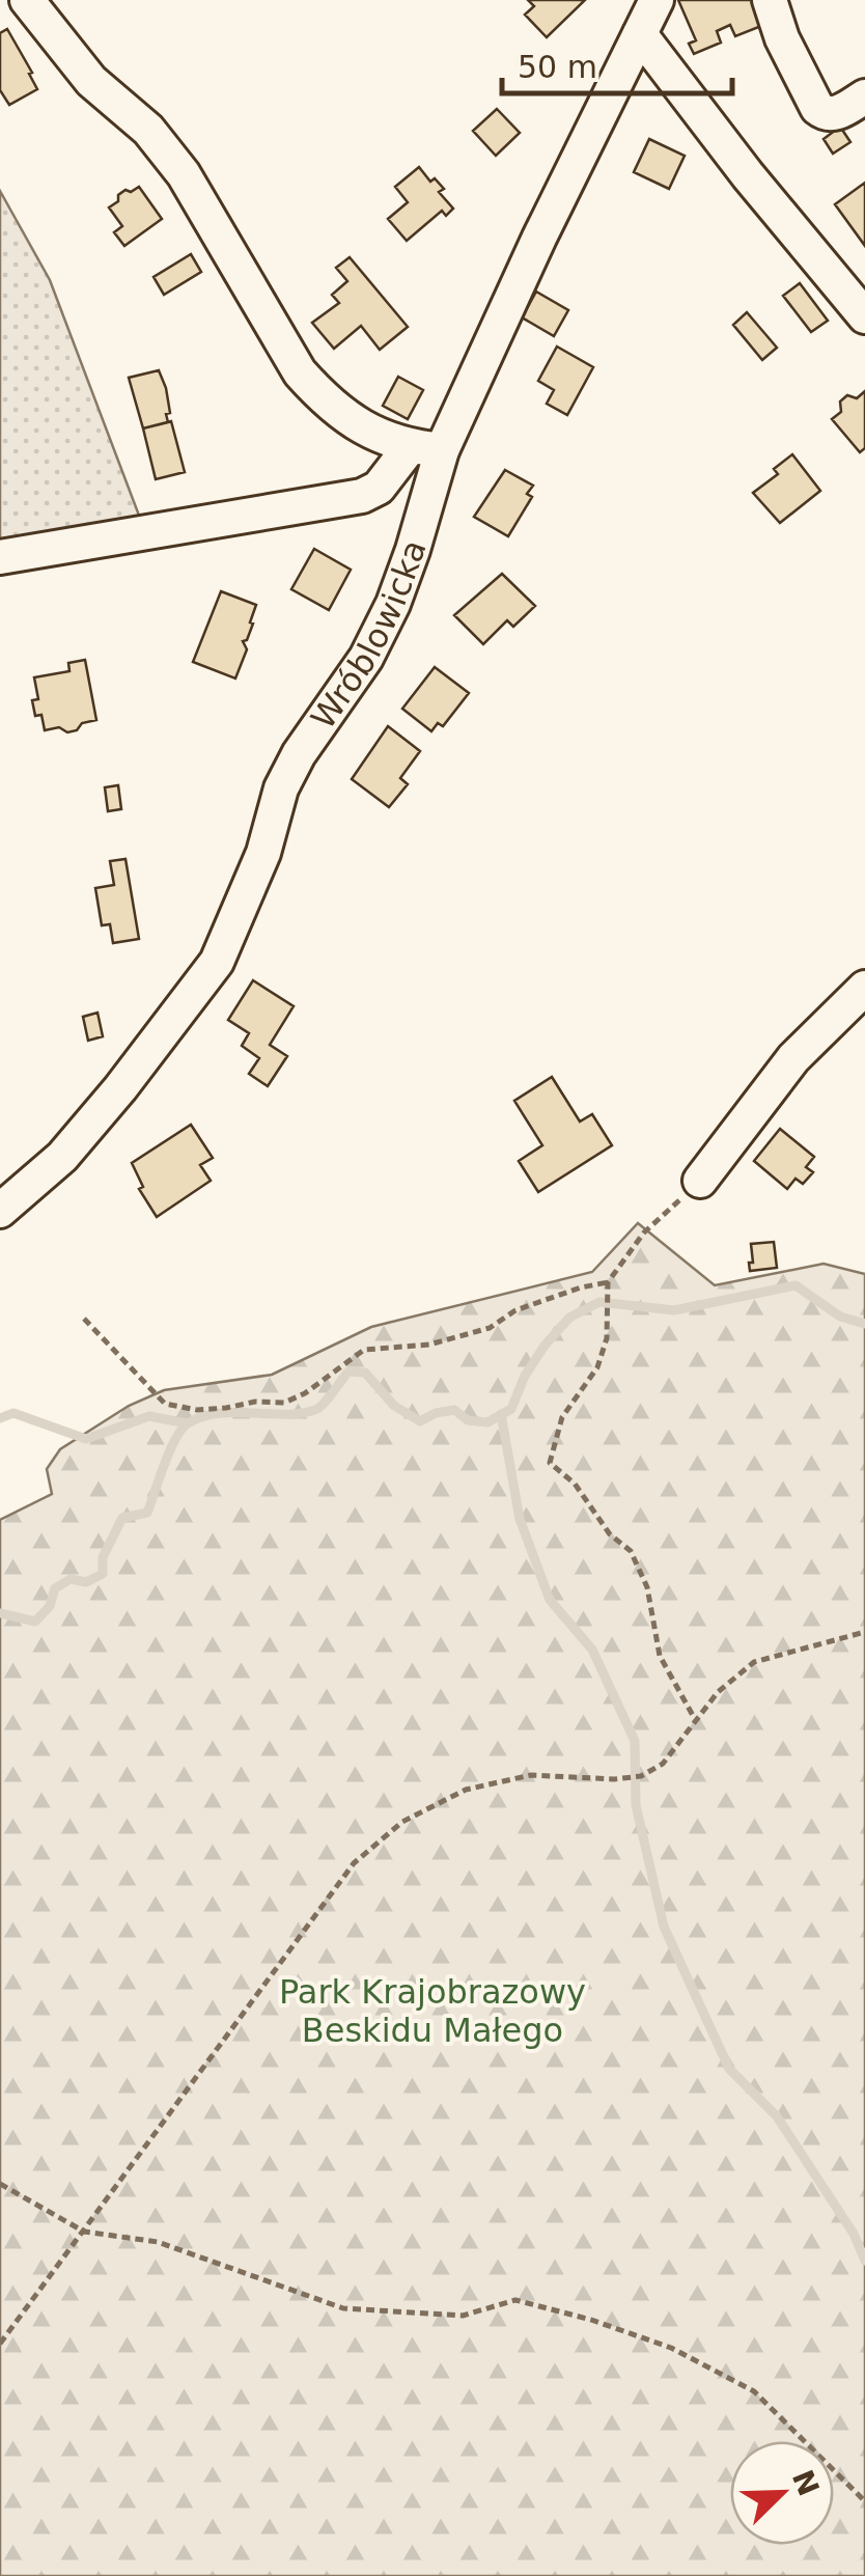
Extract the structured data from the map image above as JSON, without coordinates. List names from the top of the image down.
{
  "streets": {
    "street": ["Wróblowicka"]
  },
  "parks": ["Park Krajobrazowy Beskidu Małego"],
  "scale_bar": "50 m",
  "north": "top right"
}
